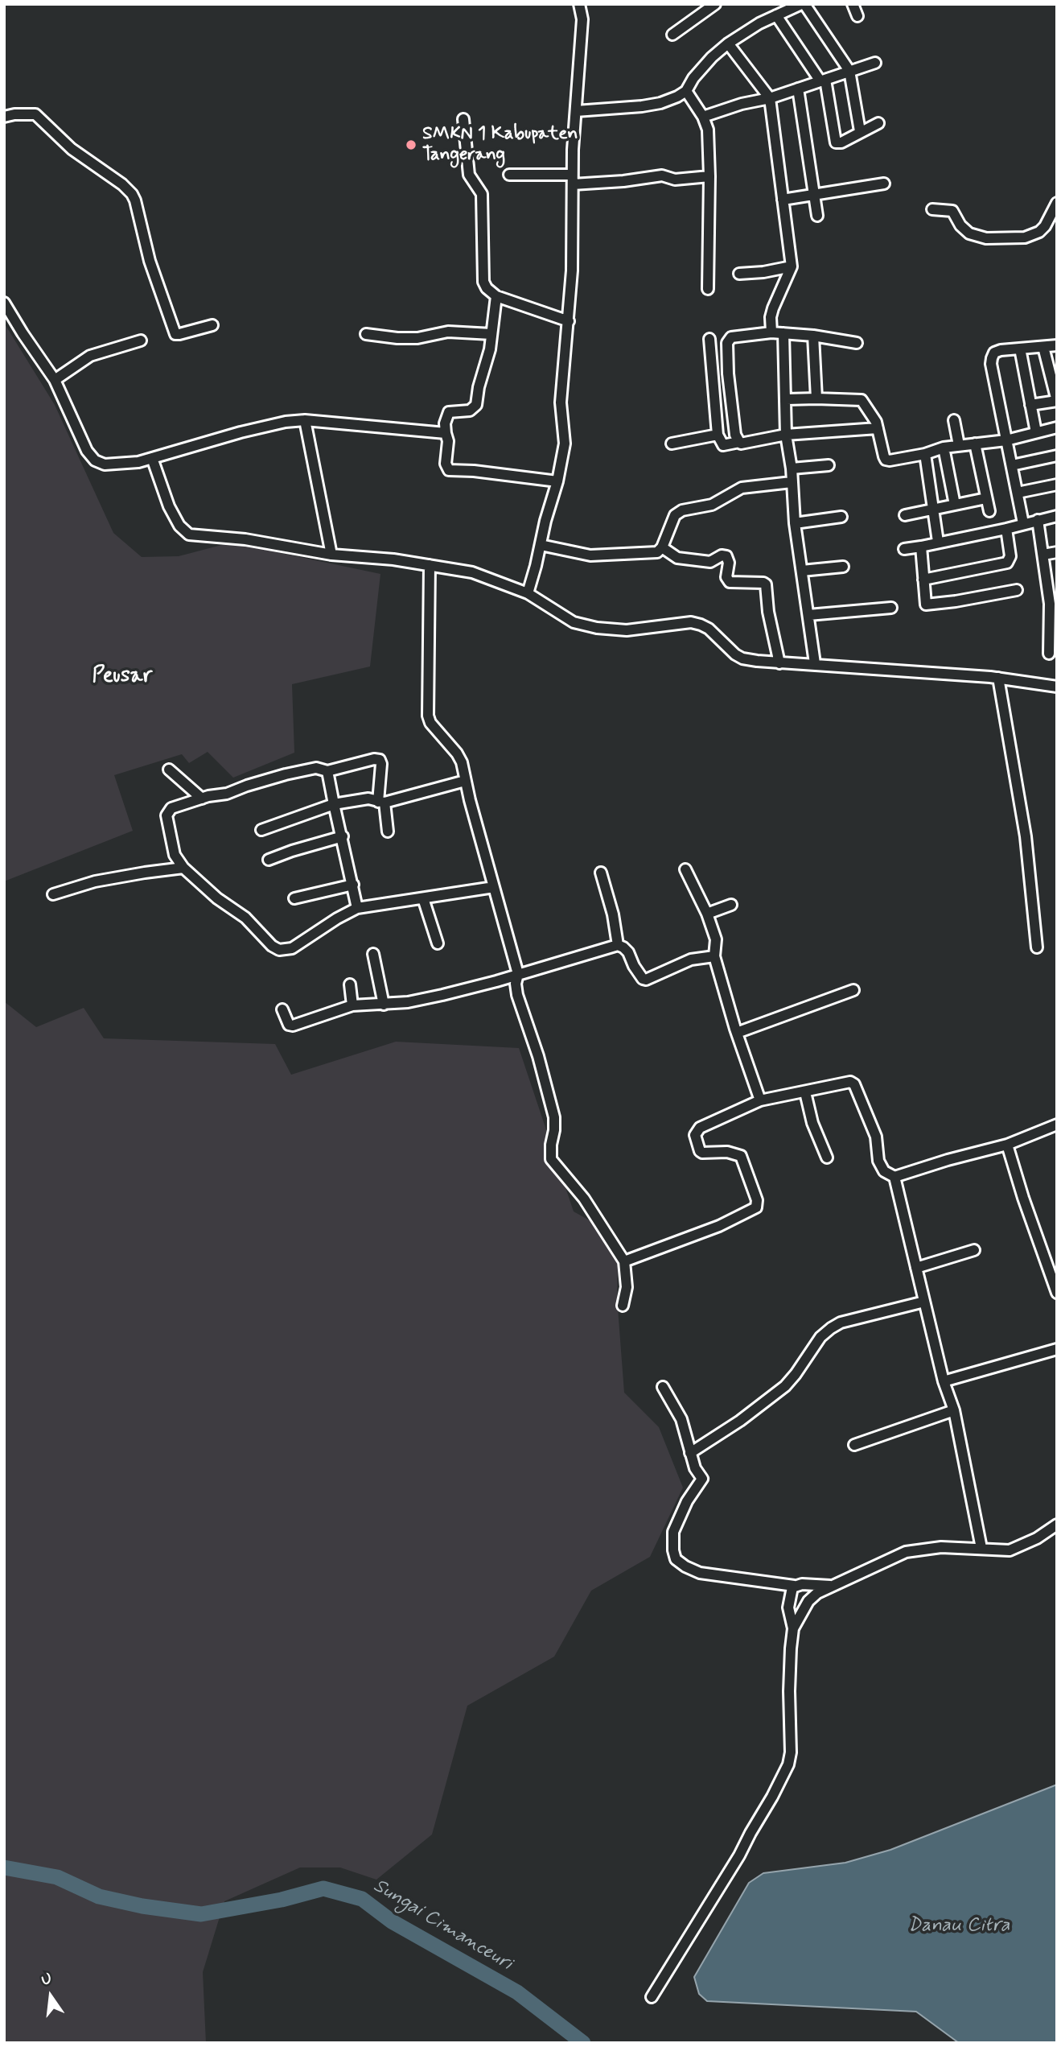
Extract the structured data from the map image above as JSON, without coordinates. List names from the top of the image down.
{
  "districts": ["Peusar"],
  "water": ["Sungai Cimanceuri", "Danau Citra"],
  "places": ["SMKN 1 Kabupaten Tangerang"],
  "north": "top"
}
